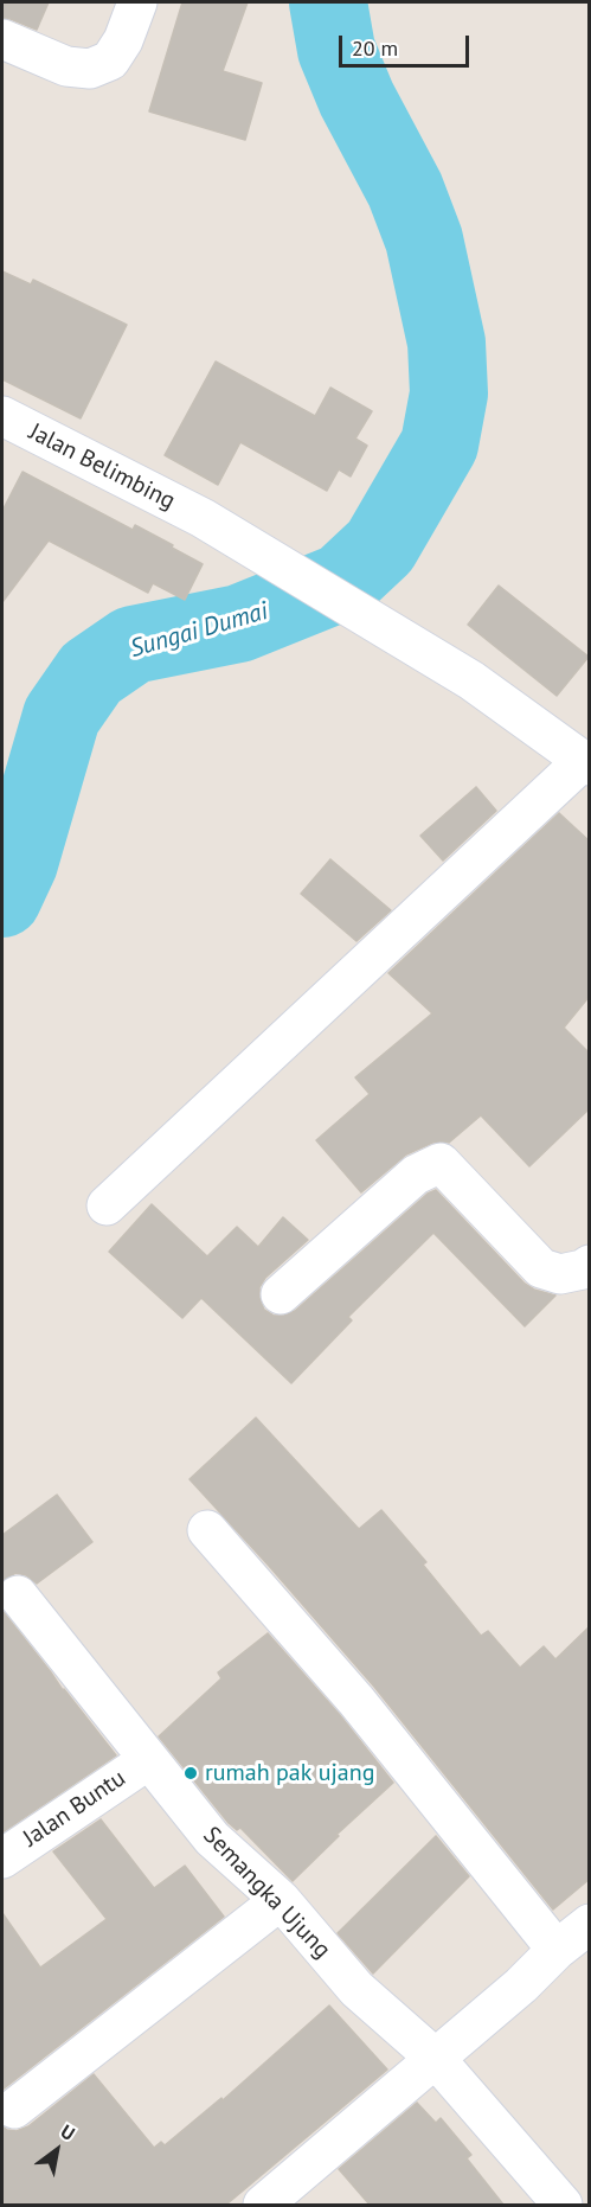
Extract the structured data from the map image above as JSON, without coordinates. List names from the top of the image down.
{
  "streets": {
    "street": ["Jalan Belimbing", "Jalan Buntu", "Semangka Ujung"]
  },
  "crossings": [
    ["Jalan Buntu", "Semangka Ujung"]
  ],
  "water": ["Sungai Dumai"],
  "places": ["rumah pak ujang"],
  "scale_bar": "20 m",
  "north": "top right"
}
